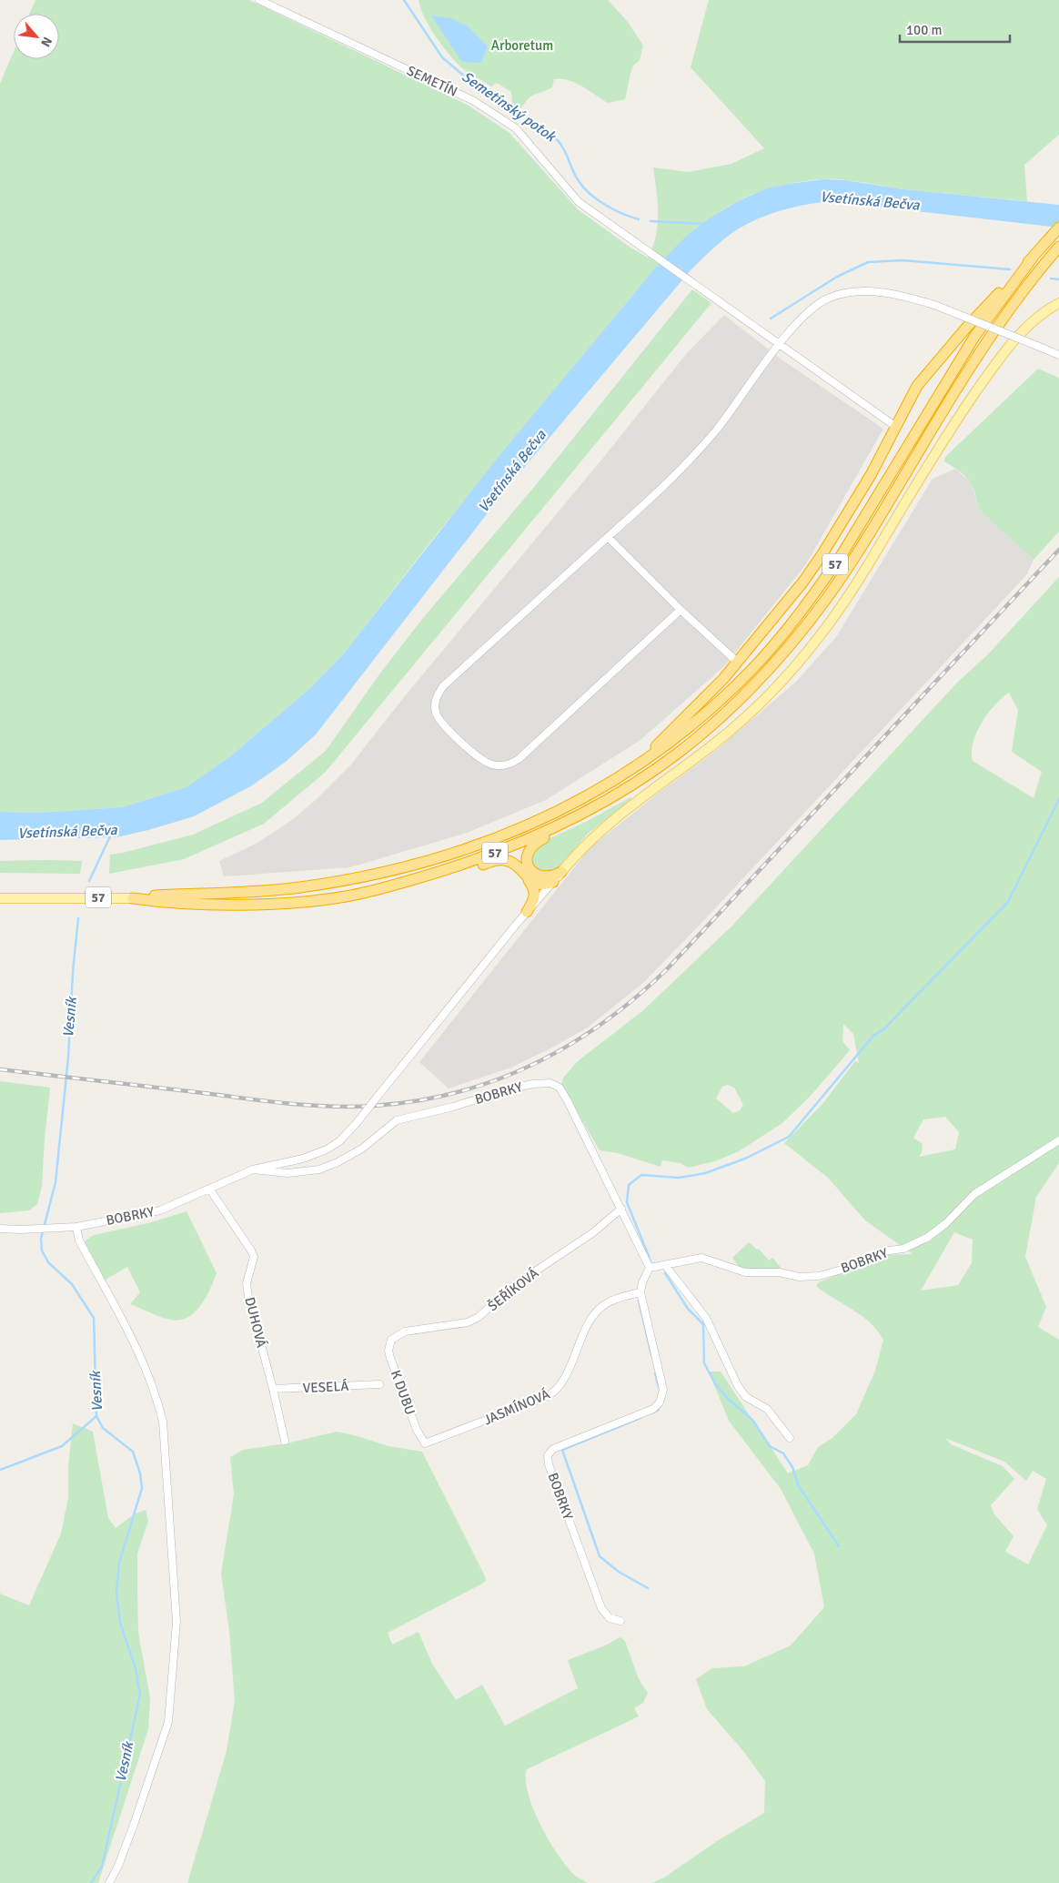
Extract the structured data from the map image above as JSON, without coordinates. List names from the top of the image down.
{
  "streets": {
    "highway": ["57"],
    "street": [
      "SEMETÍN",
      "BOBRKY",
      "ŠEŘÍKOVÁ",
      "DUHOVÁ",
      "VESELÁ",
      "K DUBU",
      "JASMÍNOVÁ"
    ]
  },
  "crossings": [
    ["BOBRKY", "ŠEŘÍKOVÁ"],
    ["BOBRKY", "DUHOVÁ"],
    ["BOBRKY", "JASMÍNOVÁ"],
    ["ŠEŘÍKOVÁ", "K DUBU"],
    ["DUHOVÁ", "VESELÁ"],
    ["K DUBU", "JASMÍNOVÁ"]
  ],
  "water": ["Semetínský potok", "Vsetínská Bečva", "Vesník"],
  "parks": ["Arboretum"],
  "scale_bar": "100 m",
  "north": "bottom right"
}
